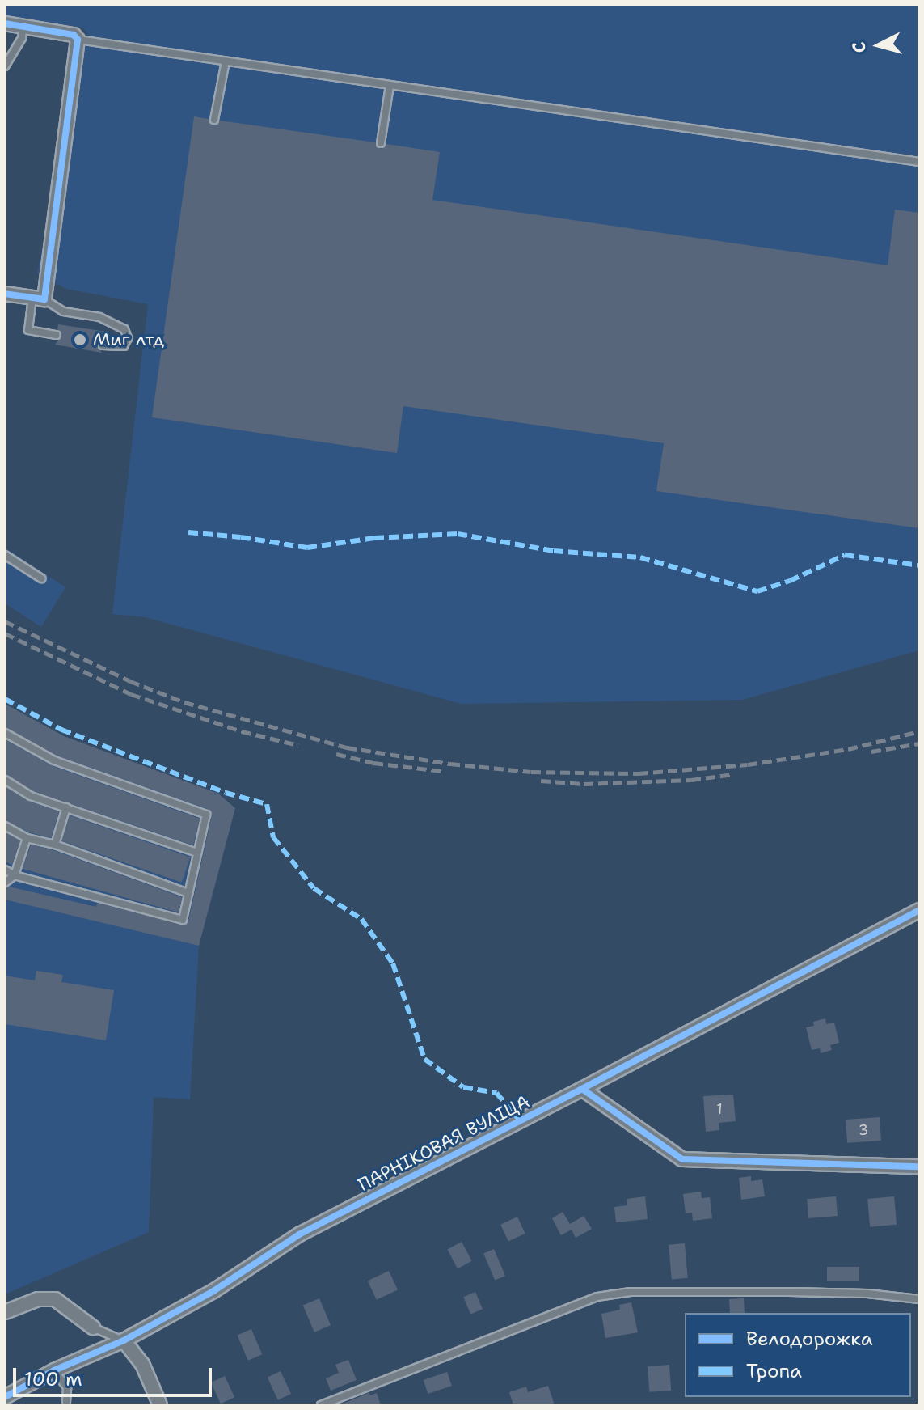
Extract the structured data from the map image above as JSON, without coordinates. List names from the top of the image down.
{
  "streets": {
    "street": ["ПАРНІКОВАЯ ВУЛІЦА"]
  },
  "places": ["Миг лтд"],
  "house_numbers": ["1", "3"],
  "legend": ["Велодорожка", "Тропа"],
  "scale_bar": "100 m",
  "north": "left"
}
